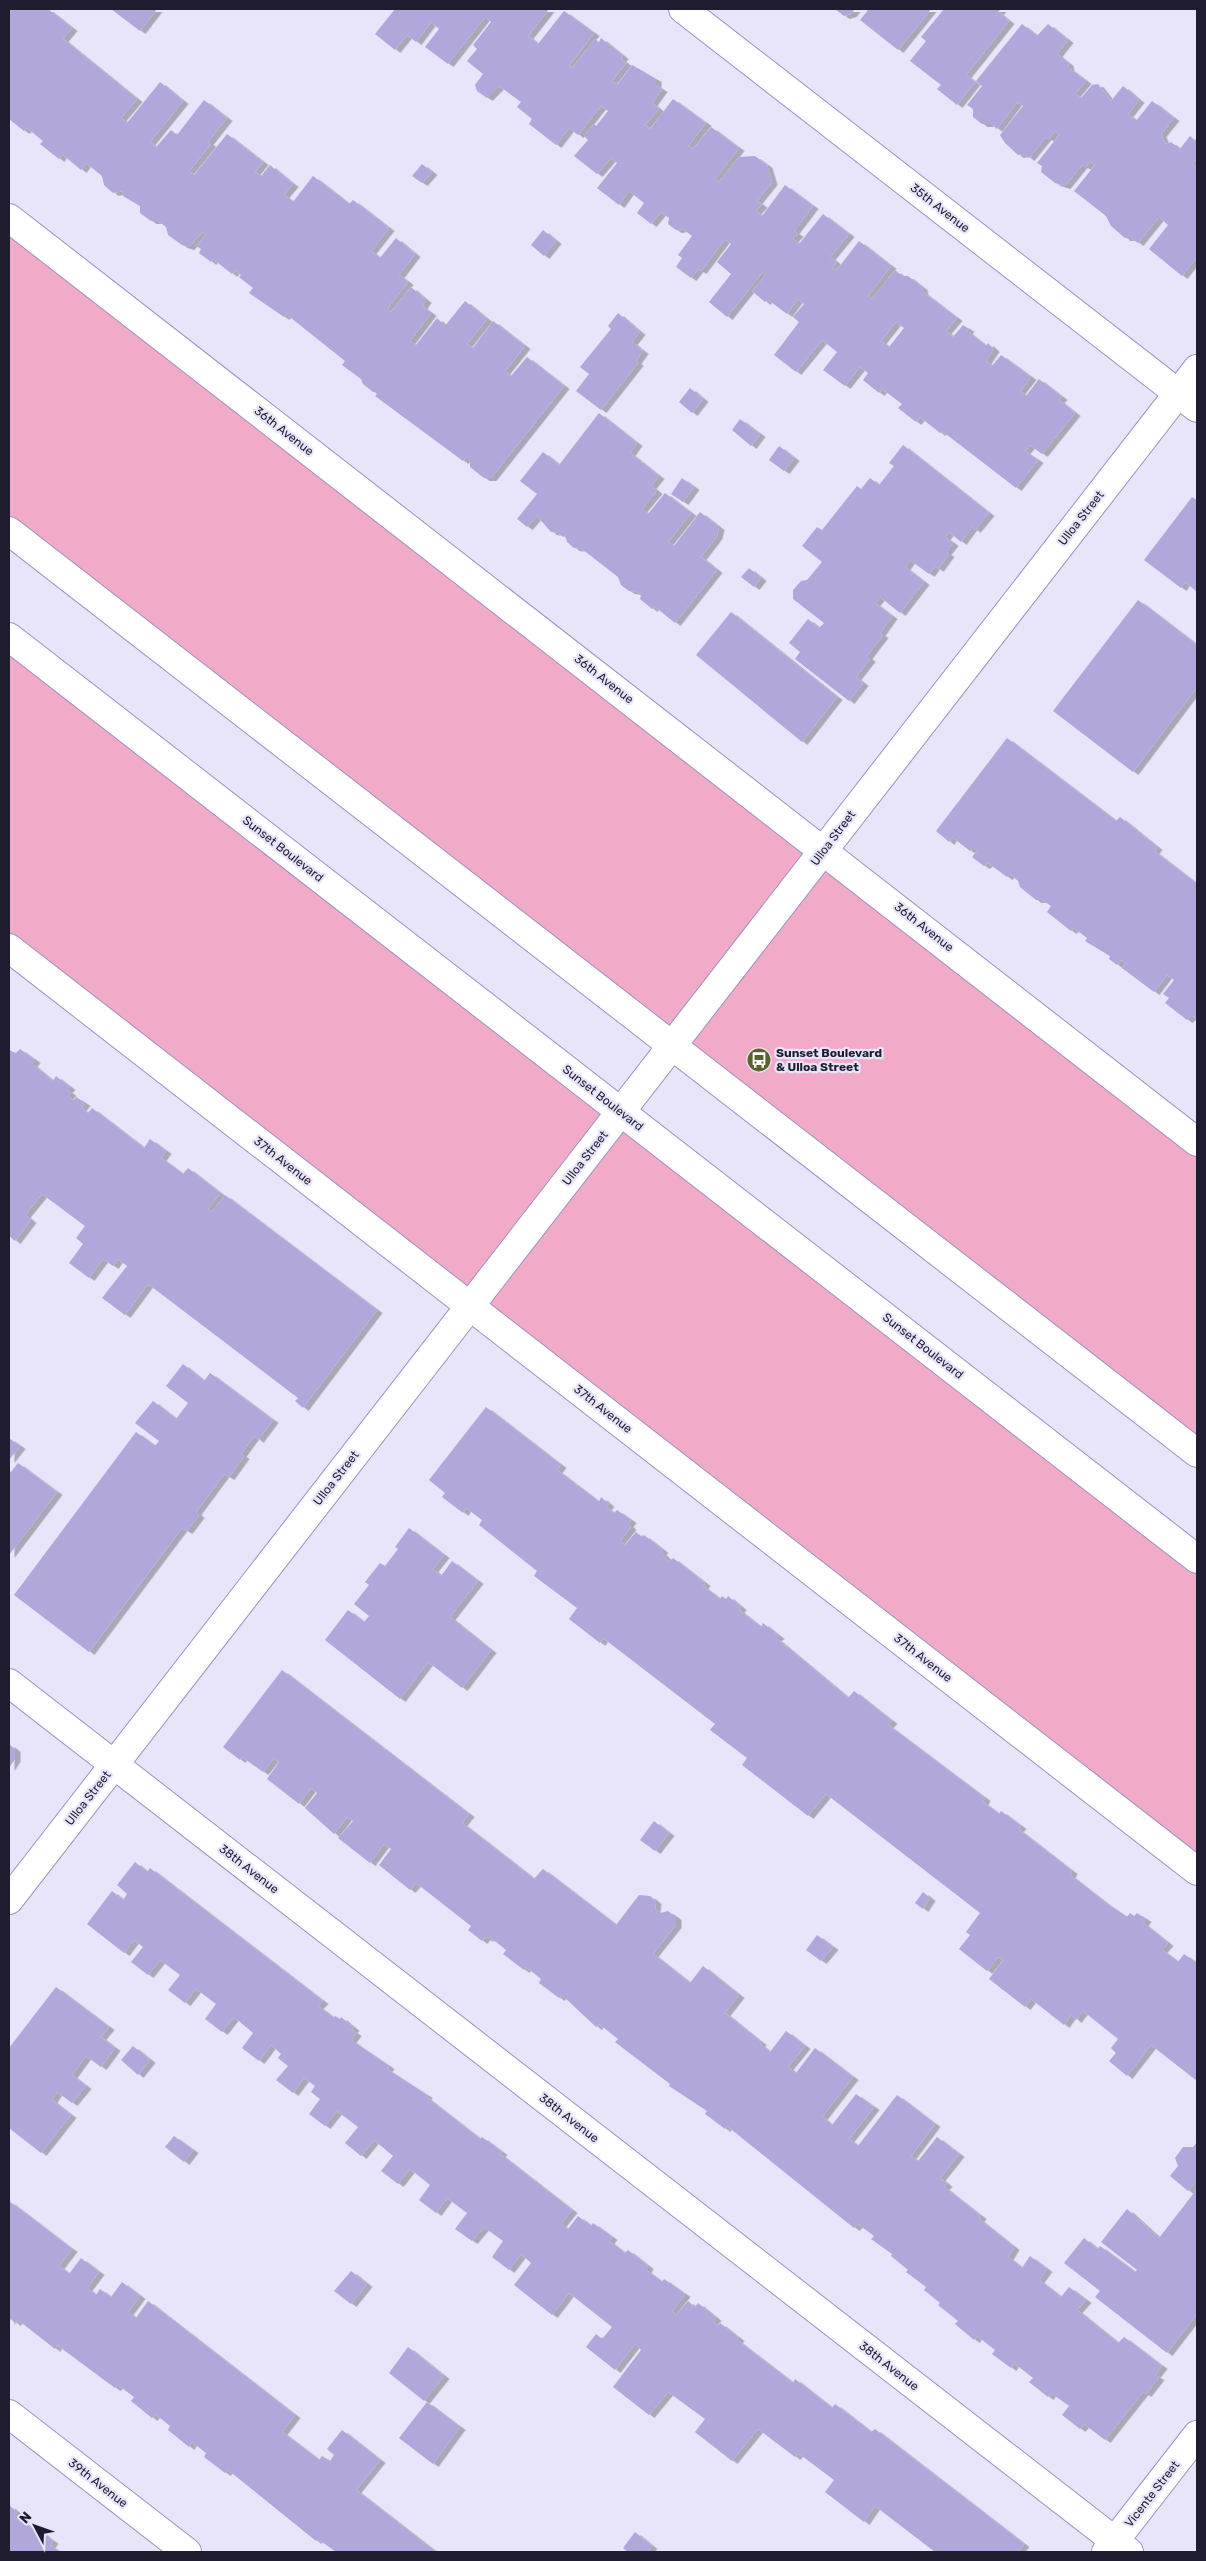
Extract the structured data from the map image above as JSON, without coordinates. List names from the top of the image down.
{
  "streets": {
    "street": [
      "35th Avenue",
      "36th Avenue",
      "Ulloa Street",
      "Sunset Boulevard",
      "37th Avenue",
      "38th Avenue",
      "39th Avenue",
      "Vicente Street"
    ]
  },
  "crossings": [
    ["35th Avenue", "Ulloa Street"],
    ["36th Avenue", "Ulloa Street"],
    ["Ulloa Street", "Sunset Boulevard"],
    ["Ulloa Street", "37th Avenue"],
    ["Ulloa Street", "38th Avenue"],
    ["38th Avenue", "Vicente Street"]
  ],
  "places": {
    "bus stop": ["Sunset Boulevard & Ulloa Street"]
  },
  "north": "top left"
}
